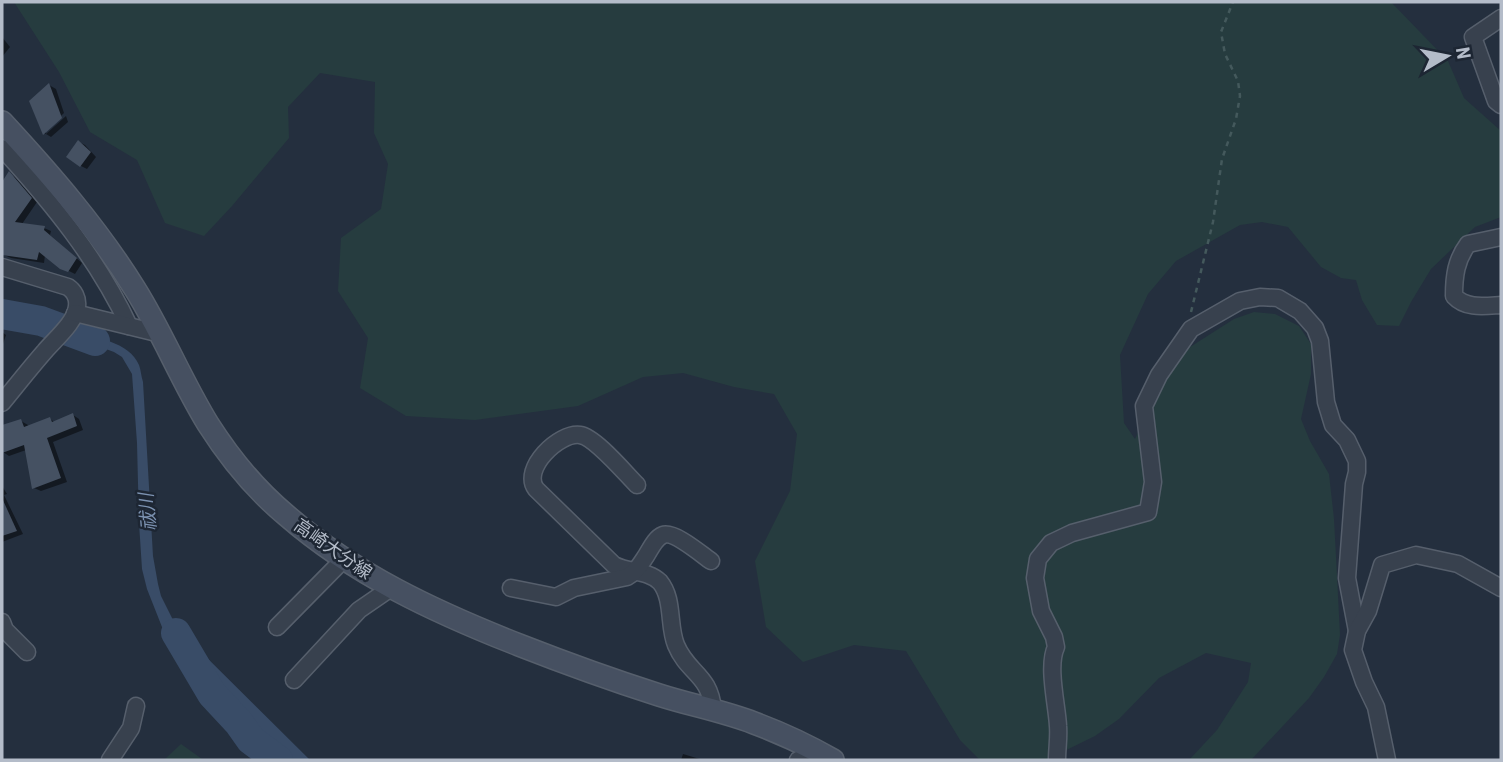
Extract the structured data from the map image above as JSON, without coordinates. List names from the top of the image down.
{
  "streets": {
    "main road": ["高崎大分線"]
  },
  "water": ["祓川"],
  "north": "right"
}
